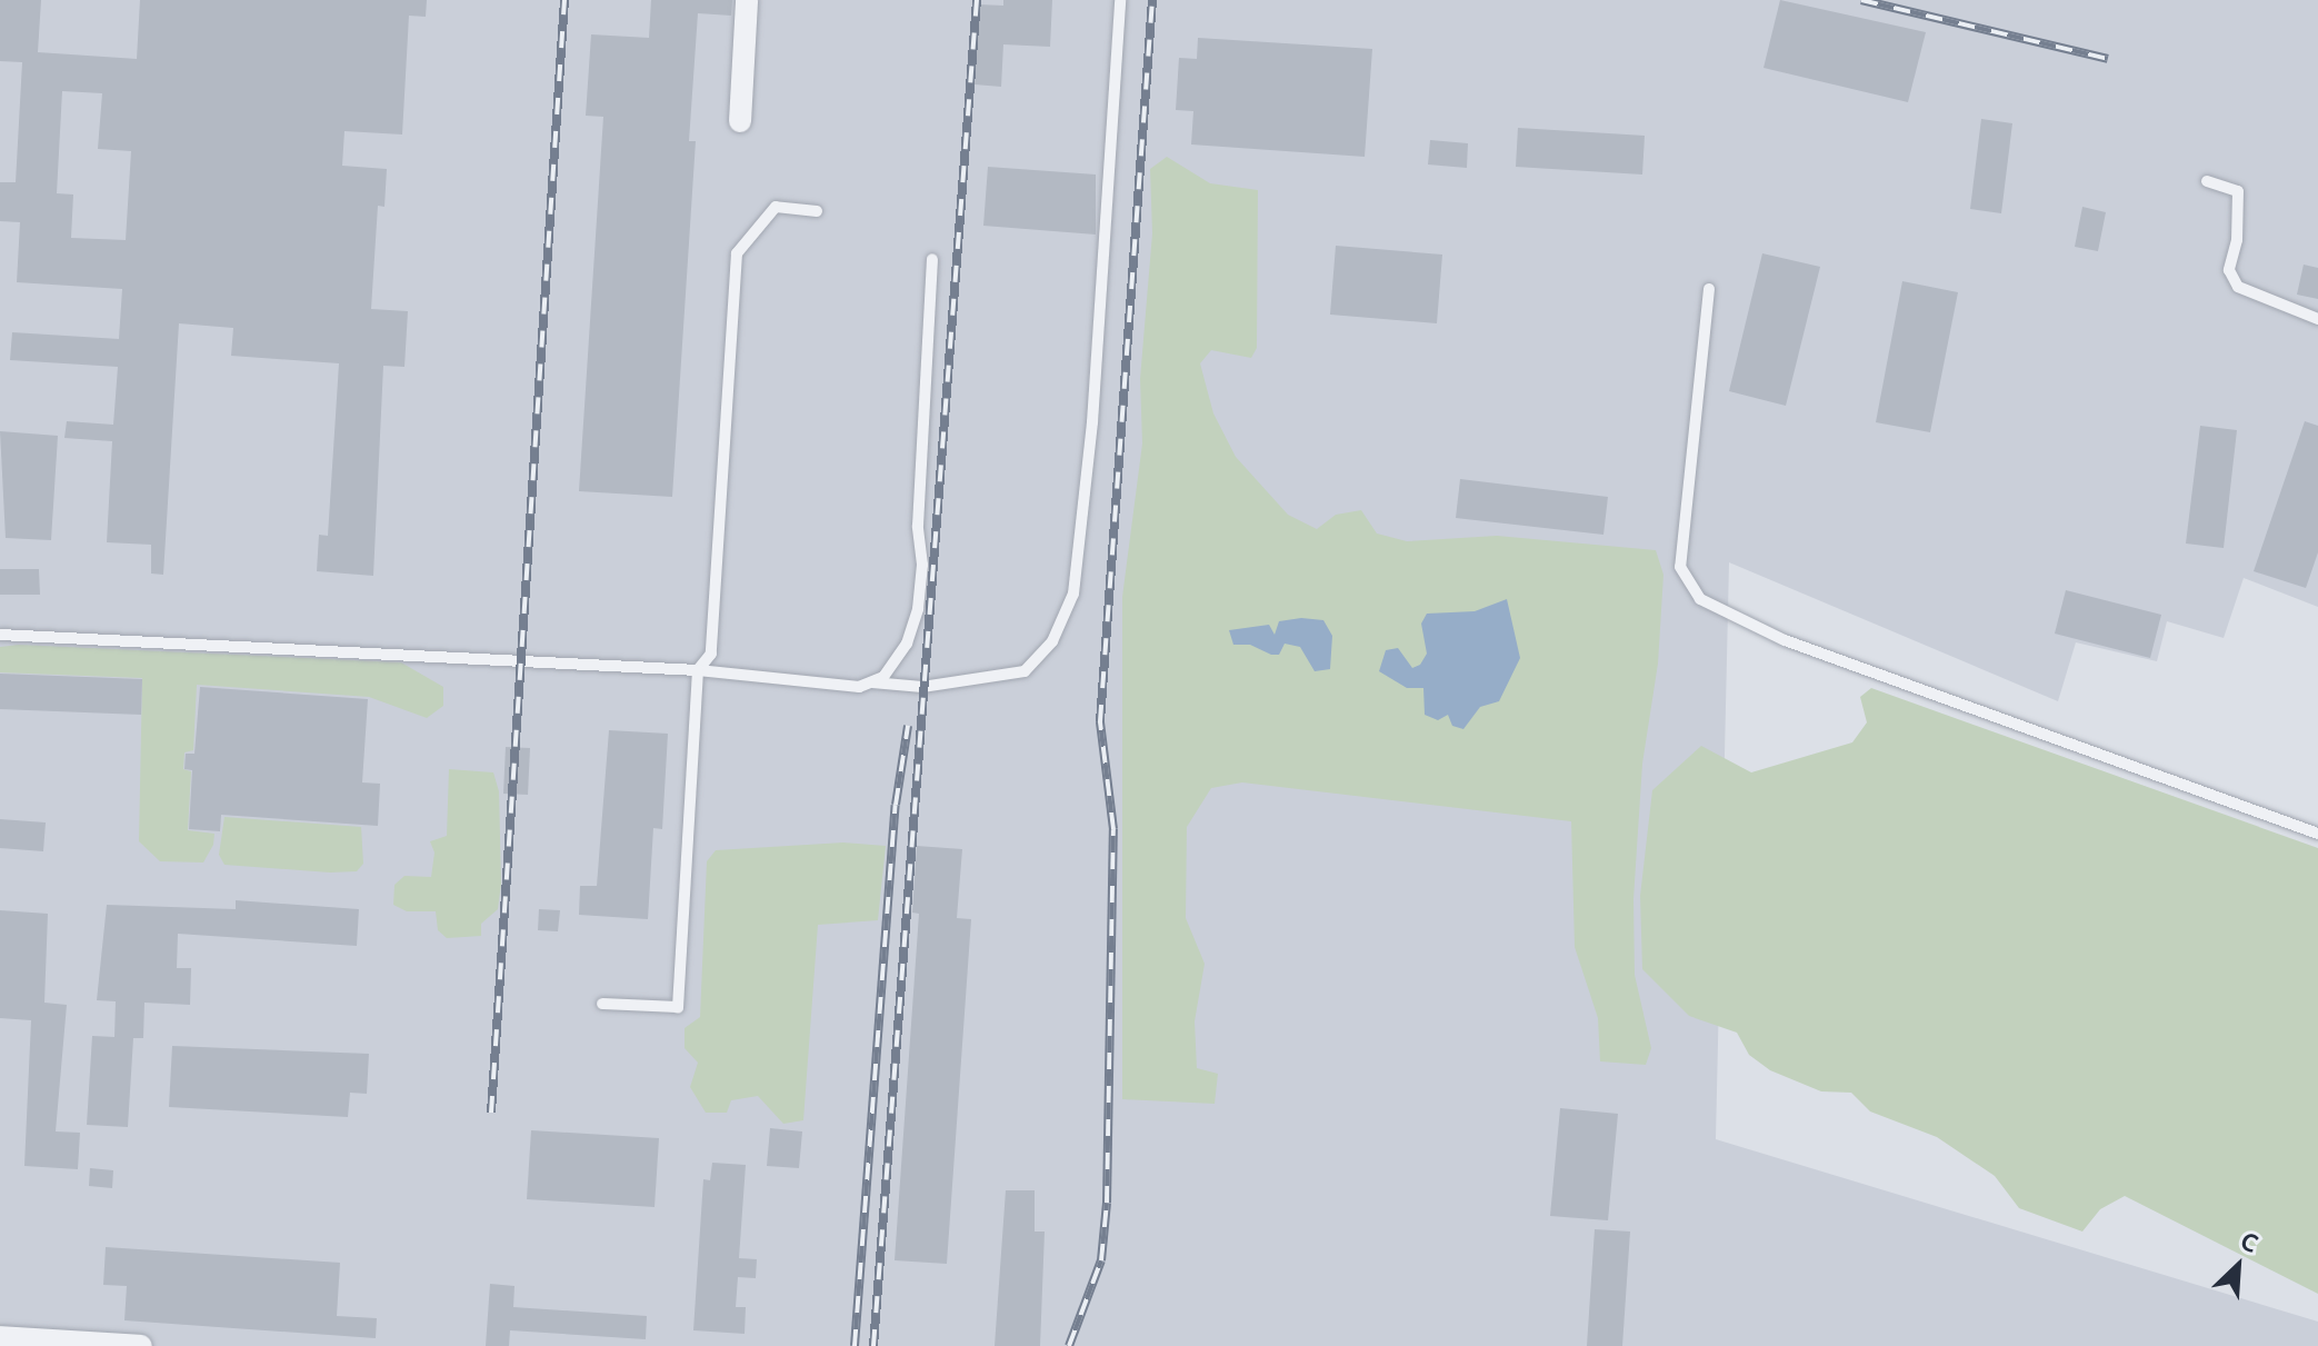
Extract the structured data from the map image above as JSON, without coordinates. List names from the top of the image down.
{
  "north": "top right"
}
